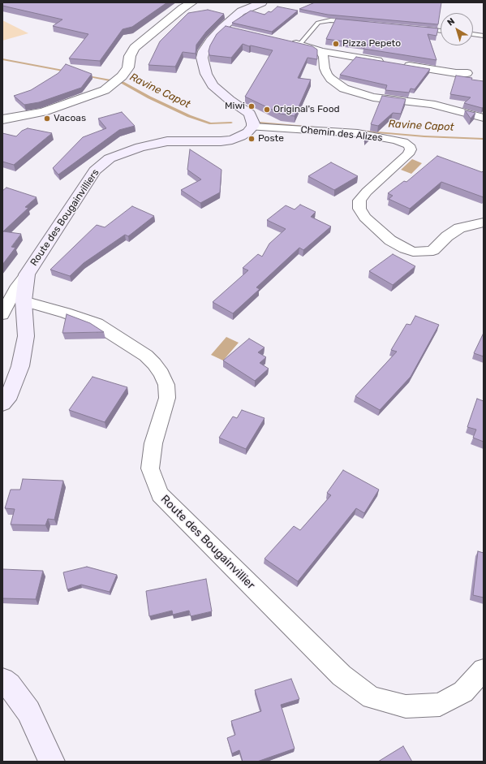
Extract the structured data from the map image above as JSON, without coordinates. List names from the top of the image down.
{
  "streets": {
    "main road": ["Route des Bougainvilliers"],
    "street": ["Chemin des Alizes", "Route des Bougainvillier"]
  },
  "crossings": [
    ["Chemin des Alizes", "Route des Bougainvilliers"]
  ],
  "water": ["Ravine Capot"],
  "places": [
    "Pizza Pepeto",
    "Miwi",
    "Original's Food",
    "Vacoas",
    "Poste"
  ],
  "north": "top left"
}
